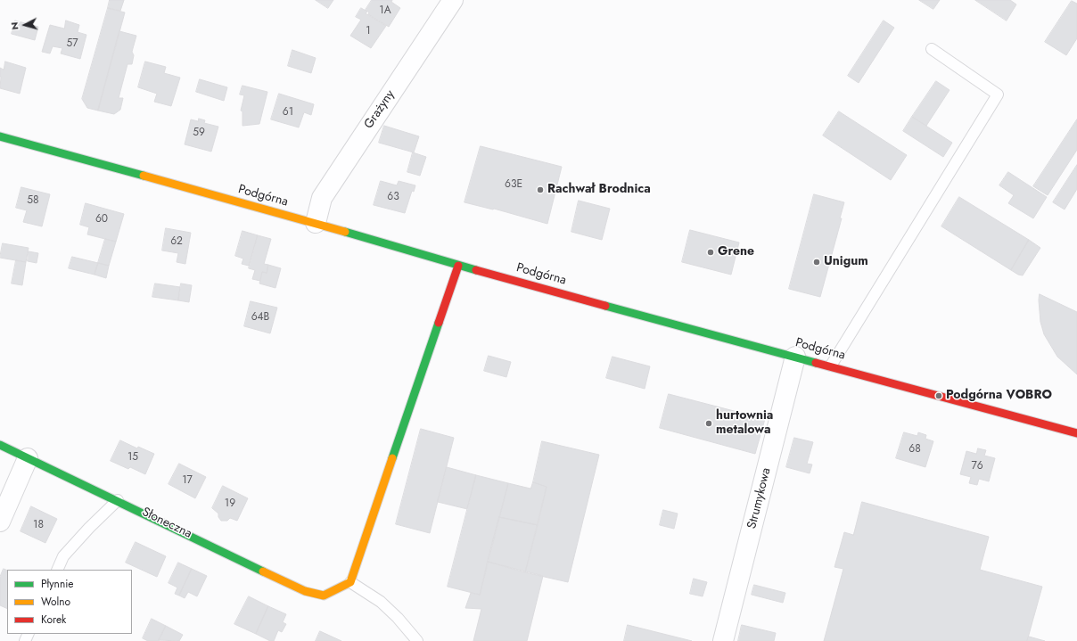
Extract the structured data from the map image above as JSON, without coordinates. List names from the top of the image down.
{
  "streets": {
    "main road": ["Podgórna", "Słoneczna"],
    "street": ["Grażyny", "Strumykowa"]
  },
  "crossings": [
    ["Grażyny", "Podgórna"],
    ["Podgórna", "Strumykowa"]
  ],
  "places": [
    "Rachwał Brodnica",
    "Grene",
    "Unigum",
    "Podgórna VOBRO",
    "hurtownia metalowa"
  ],
  "house_numbers": [
    "1A",
    "1",
    "57",
    "61",
    "59",
    "63E",
    "63",
    "58",
    "60",
    "62",
    "64B",
    "68",
    "15",
    "76",
    "17",
    "19",
    "18"
  ],
  "legend": ["Płynnie", "Wolno", "Korek"],
  "north": "left"
}
